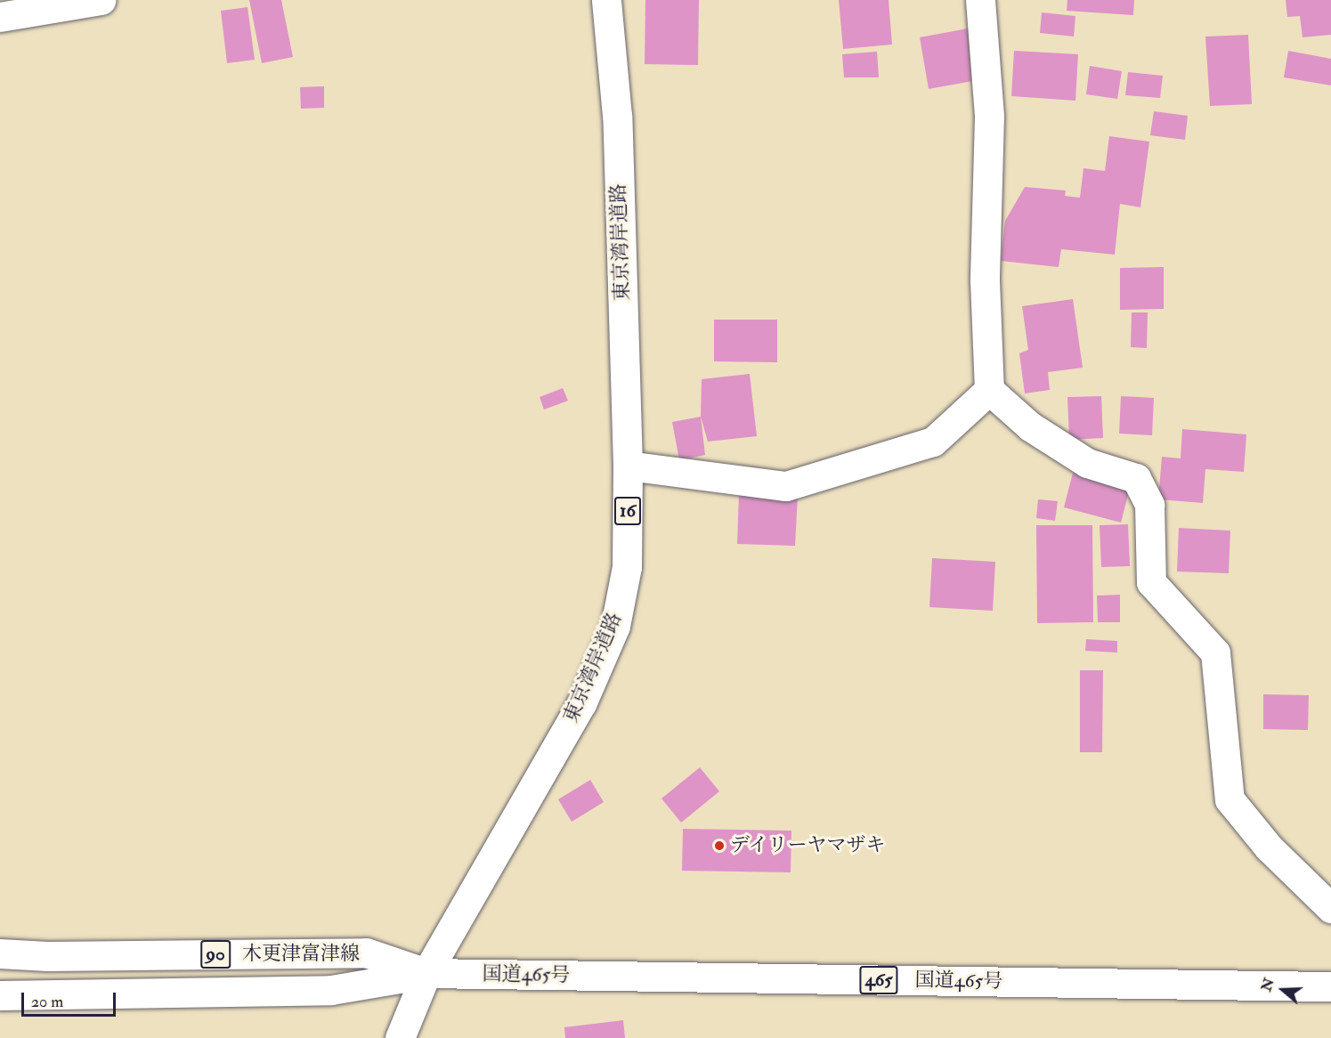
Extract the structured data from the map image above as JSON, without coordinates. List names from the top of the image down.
{
  "streets": {
    "main road": [
      "東京湾岸道路",
      "16",
      "90",
      "木更津富津線",
      "国道465号",
      "465"
    ]
  },
  "crossings": [
    ["東京湾岸道路", "木更津富津線"],
    ["東京湾岸道路", "国道465号"],
    ["木更津富津線", "国道465号"]
  ],
  "places": ["デイリーヤマザキ"],
  "scale_bar": "20 m",
  "north": "left"
}
